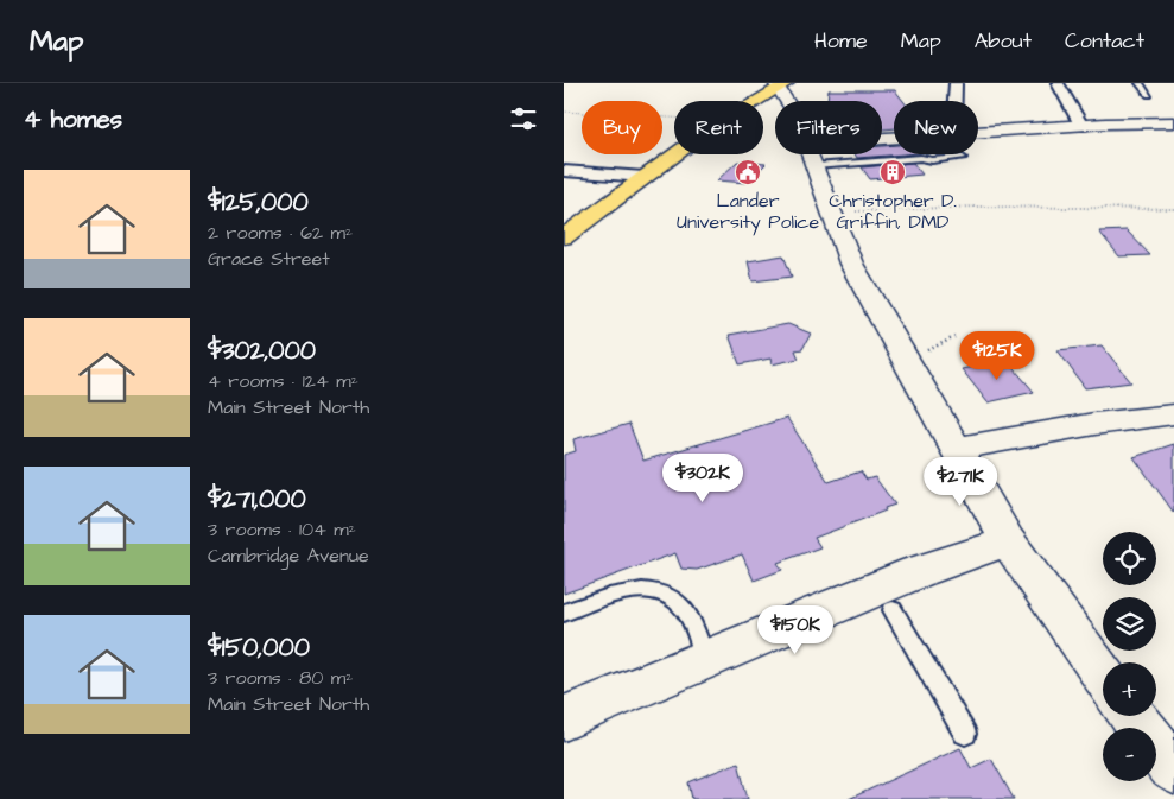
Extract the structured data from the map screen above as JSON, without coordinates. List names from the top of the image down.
{
  "places": {
    "public building": ["Lander University Police"],
    "building": ["Christopher D. Griffin, DMD"]
  },
  "page": {
    "header": "Map",
    "nav": [
      "Home",
      "Map",
      "About",
      "Contact"
    ],
    "heading": "4 homes",
    "chip": [
      "Buy",
      "Rent",
      "Filters",
      "New"
    ],
    "list": [
      {
        "name": "$125,000",
        "note": "2 rooms · 62 m² · Grace Street"
      },
      {
        "name": "$302,000",
        "note": "4 rooms · 124 m² · Main Street North"
      },
      {
        "name": "$271,000",
        "note": "3 rooms · 104 m² · Cambridge Avenue"
      },
      {
        "name": "$150,000",
        "note": "3 rooms · 80 m² · Main Street North"
      }
    ],
    "price": [
      "$125K",
      "$302K",
      "$271K",
      "$150K"
    ],
    "map_buttons": ["+", "−"]
  }
}
